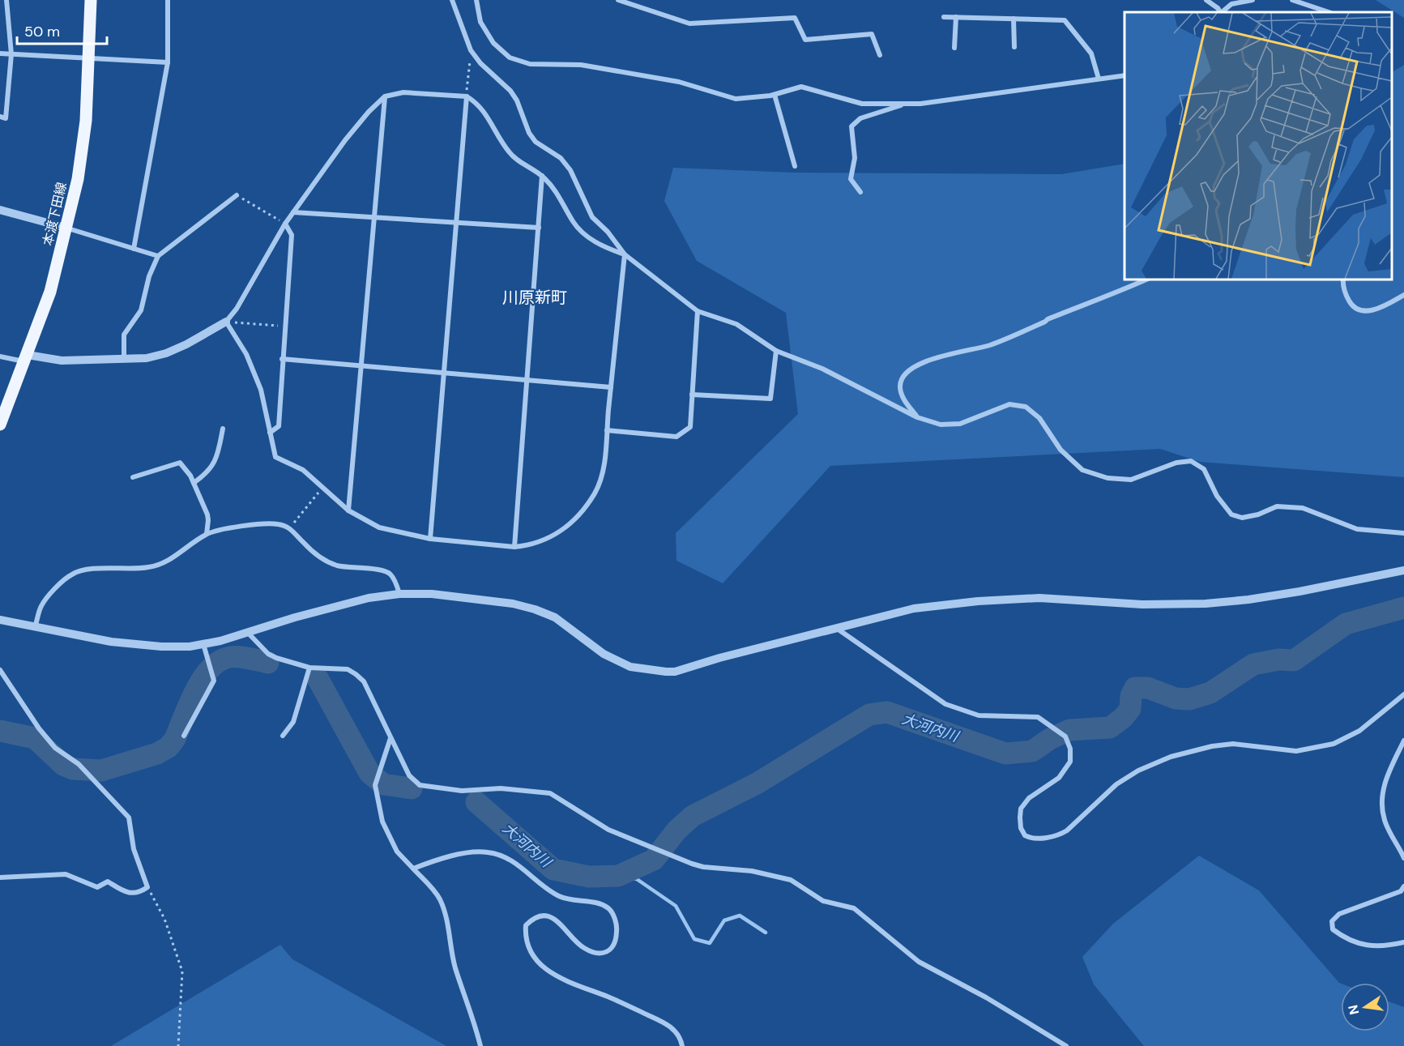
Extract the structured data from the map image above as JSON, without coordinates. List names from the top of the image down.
{
  "streets": {
    "main road": ["本渡下田線"]
  },
  "districts": ["川原新町"],
  "water": ["大河内川"],
  "scale_bar": "50 m",
  "north": "left"
}
